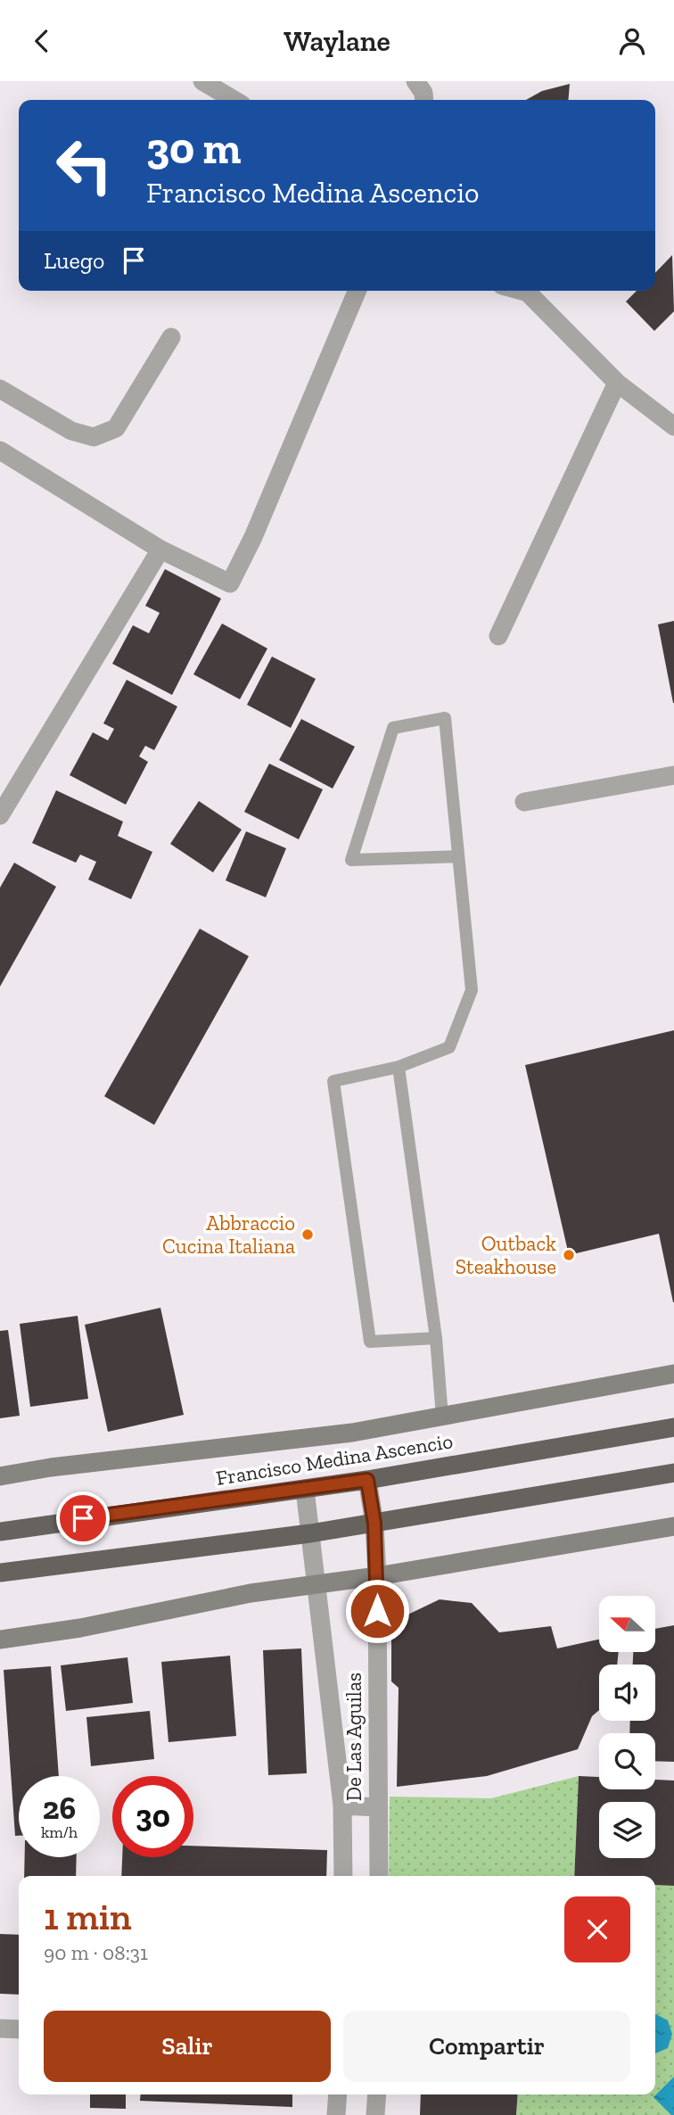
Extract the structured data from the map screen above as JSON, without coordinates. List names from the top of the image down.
{
  "streets": {
    "highway": ["Francisco Medina Ascencio"],
    "street": ["De Las Aguilas"]
  },
  "crossings": [
    ["Francisco Medina Ascencio", "De Las Aguilas"]
  ],
  "places": ["Abbraccio Cucina Italiana", "Outback Steakhouse"],
  "north": "left",
  "page": {
    "header": "Waylane",
    "turn": ["30 m", "Francisco Medina Ascencio"],
    "then": "Luego",
    "speed": "26 km/h",
    "limit": "30",
    "heading": ["1 min", "90 m · 08:31"],
    "buttons": ["Salir", "Compartir"]
  }
}
